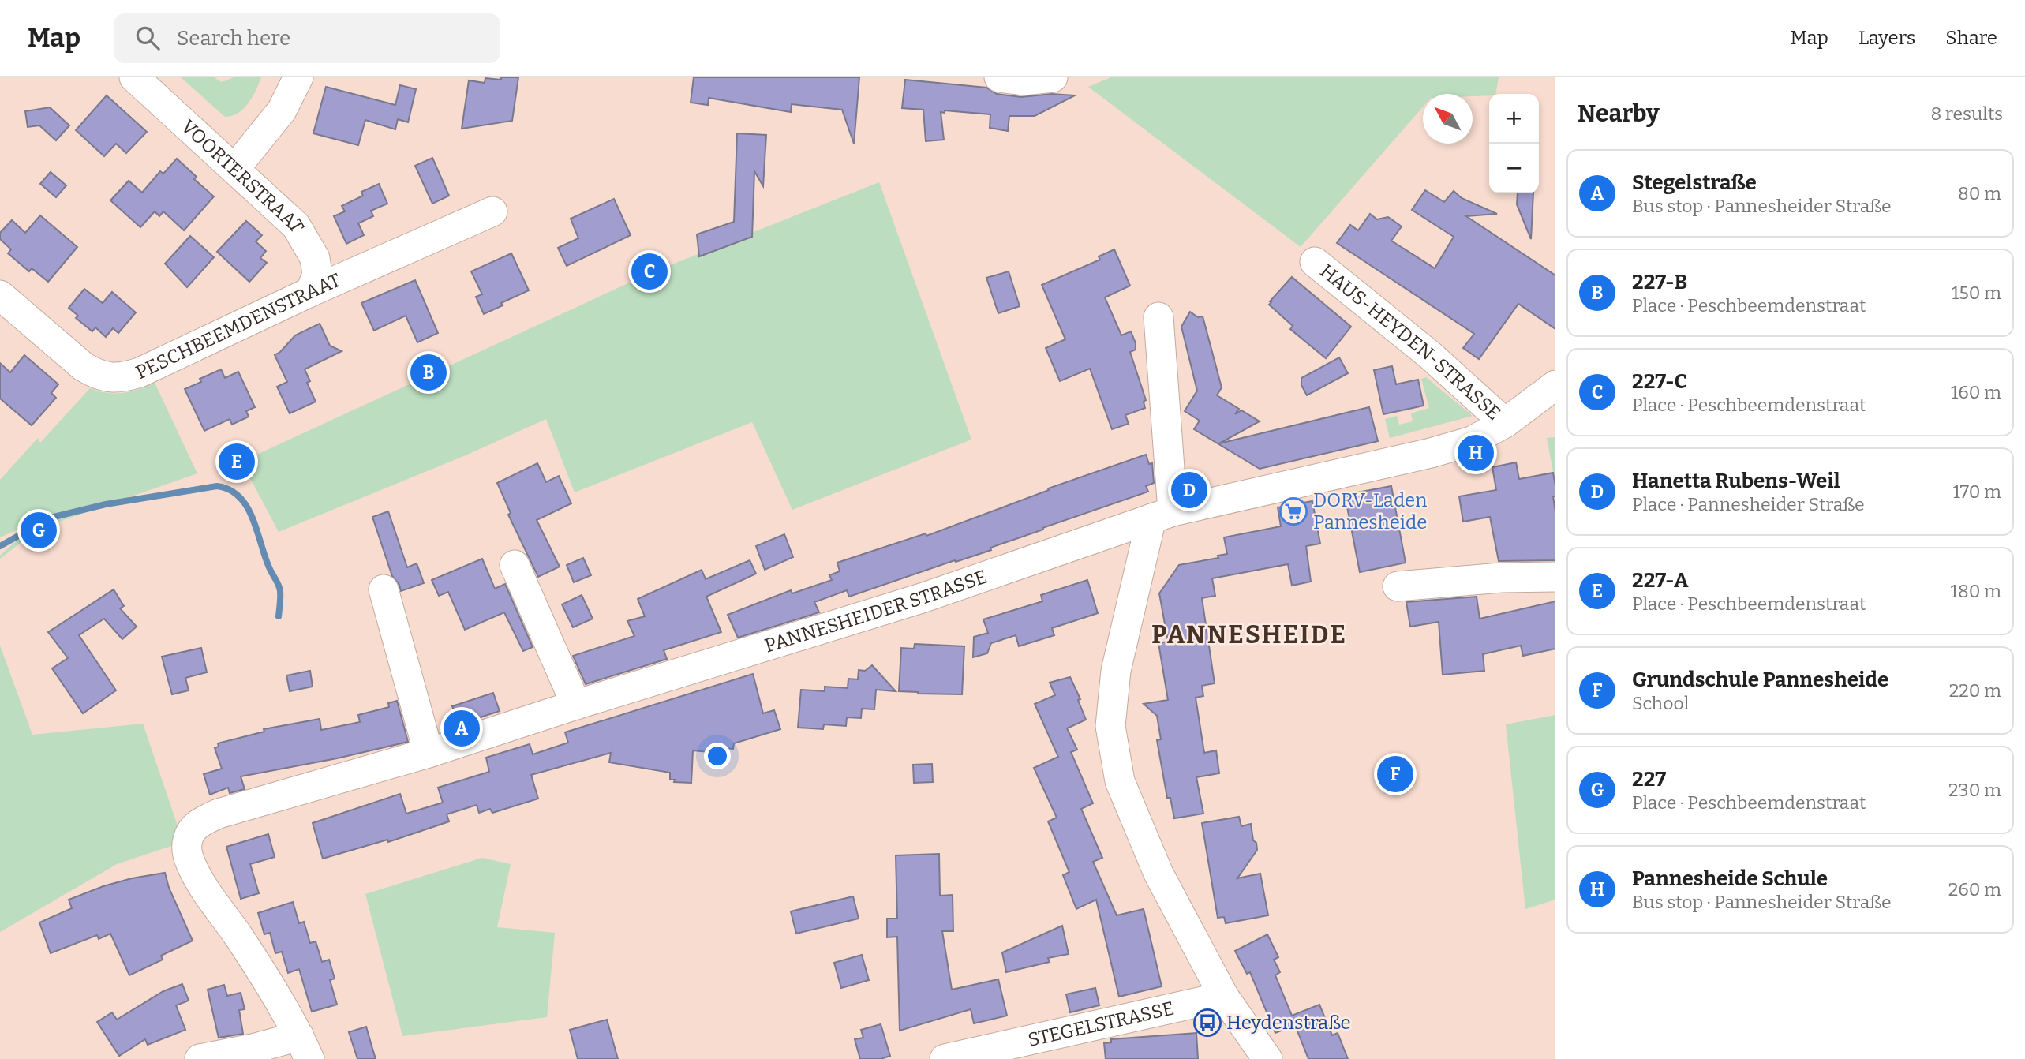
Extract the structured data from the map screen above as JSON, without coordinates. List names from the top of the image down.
{
  "streets": {
    "street": [
      "VOORTERSTRAAT",
      "PESCHBEEMDENSTRAAT",
      "HAUS-HEYDEN-STRASSE",
      "PANNESHEIDER STRASSE",
      "STEGELSTRASSE"
    ]
  },
  "crossings": [
    ["VOORTERSTRAAT", "PESCHBEEMDENSTRAAT"],
    ["HAUS-HEYDEN-STRASSE", "PANNESHEIDER STRASSE"]
  ],
  "districts": ["PANNESHEIDE"],
  "places": {
    "supermarket": ["DORV-Laden Pannesheide"],
    "bus stop": ["Heydenstraße"]
  },
  "north": "top left",
  "page": {
    "header": "Map",
    "search": "Search here",
    "nav": ["Map", "Layers", "Share"],
    "heading": ["Nearby", "8 results"],
    "map_buttons": ["+", "−"],
    "list": [
      {
        "mark": "A",
        "name": "Stegelstraße",
        "note": "Bus stop · Pannesheider Straße",
        "value": "80 m"
      },
      {
        "mark": "B",
        "name": "227-B",
        "note": "Place · Peschbeemdenstraat",
        "value": "150 m"
      },
      {
        "mark": "C",
        "name": "227-C",
        "note": "Place · Peschbeemdenstraat",
        "value": "160 m"
      },
      {
        "mark": "D",
        "name": "Hanetta Rubens-Weil",
        "note": "Place · Pannesheider Straße",
        "value": "170 m"
      },
      {
        "mark": "E",
        "name": "227-A",
        "note": "Place · Peschbeemdenstraat",
        "value": "180 m"
      },
      {
        "mark": "F",
        "name": "Grundschule Pannesheide",
        "note": "School",
        "value": "220 m"
      },
      {
        "mark": "G",
        "name": "227",
        "note": "Place · Peschbeemdenstraat",
        "value": "230 m"
      },
      {
        "mark": "H",
        "name": "Pannesheide Schule",
        "note": "Bus stop · Pannesheider Straße",
        "value": "260 m"
      }
    ],
    "pins": [
      "C",
      "B",
      "H",
      "E",
      "D",
      "G",
      "A",
      "F"
    ]
  }
}
